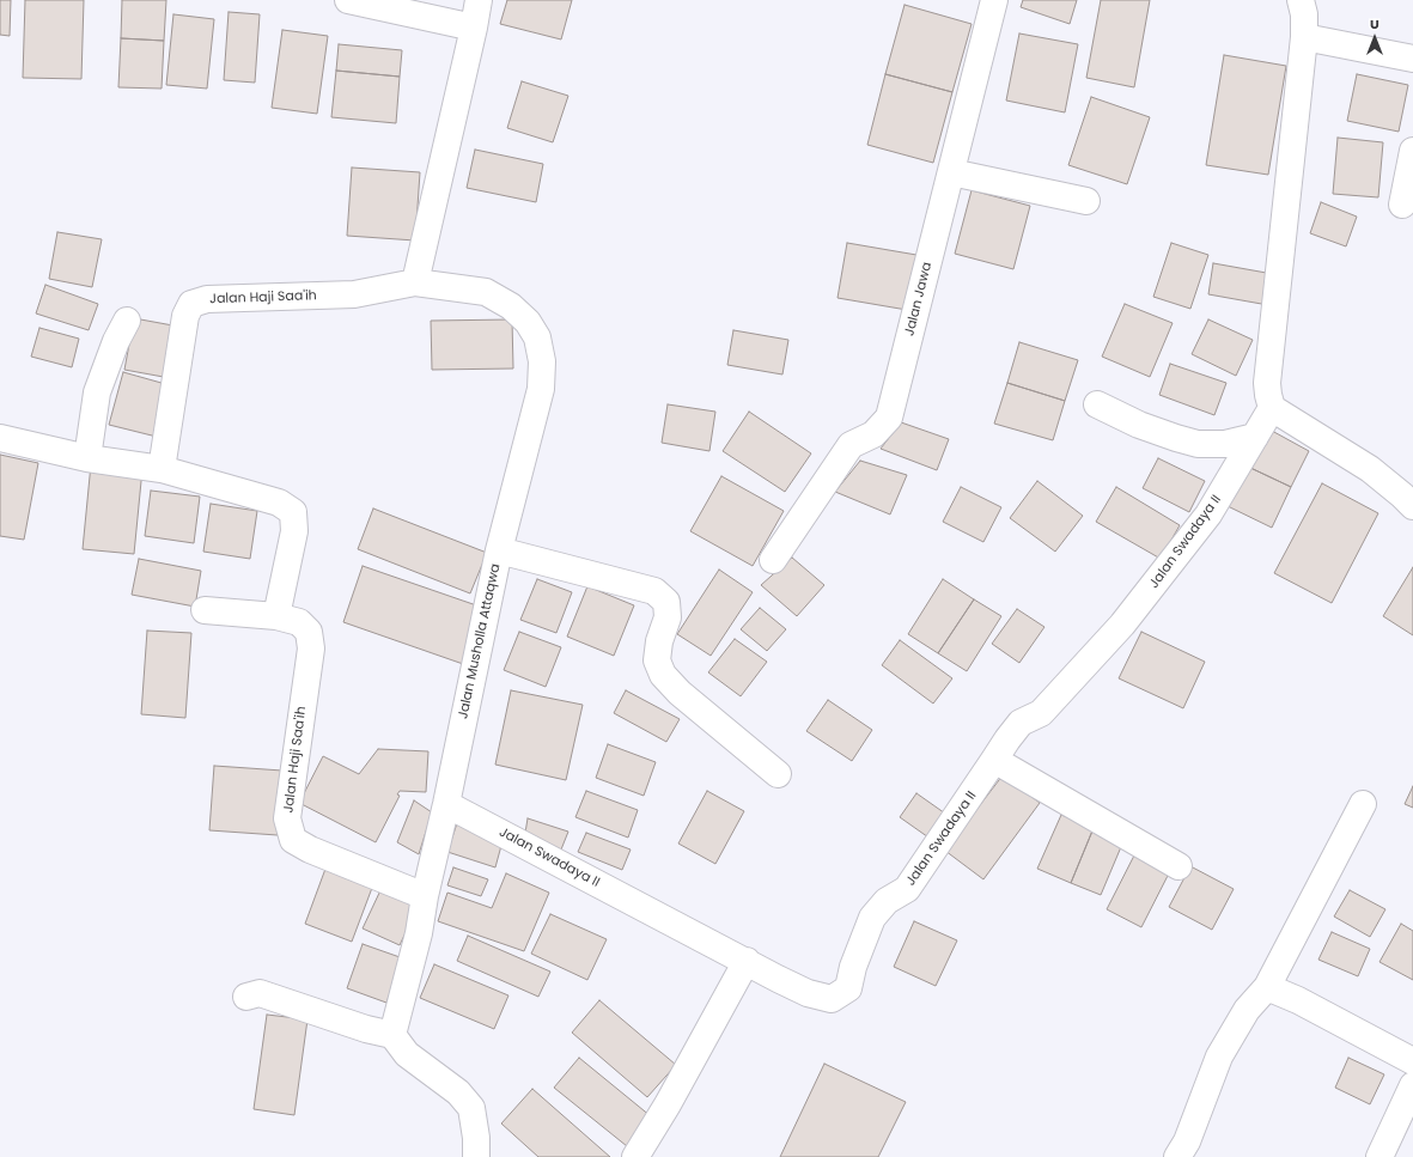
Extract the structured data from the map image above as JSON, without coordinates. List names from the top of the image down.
{
  "streets": {
    "street": [
      "Jalan Haji Saa'ih",
      "Jalan Jawa",
      "Jalan Swadaya II",
      "Jalan Musholla Attaqwa"
    ]
  },
  "crossings": [
    ["Jalan Haji Saa'ih", "Jalan Musholla Attaqwa"],
    ["Jalan Swadaya II", "Jalan Musholla Attaqwa"]
  ],
  "north": "top"
}
